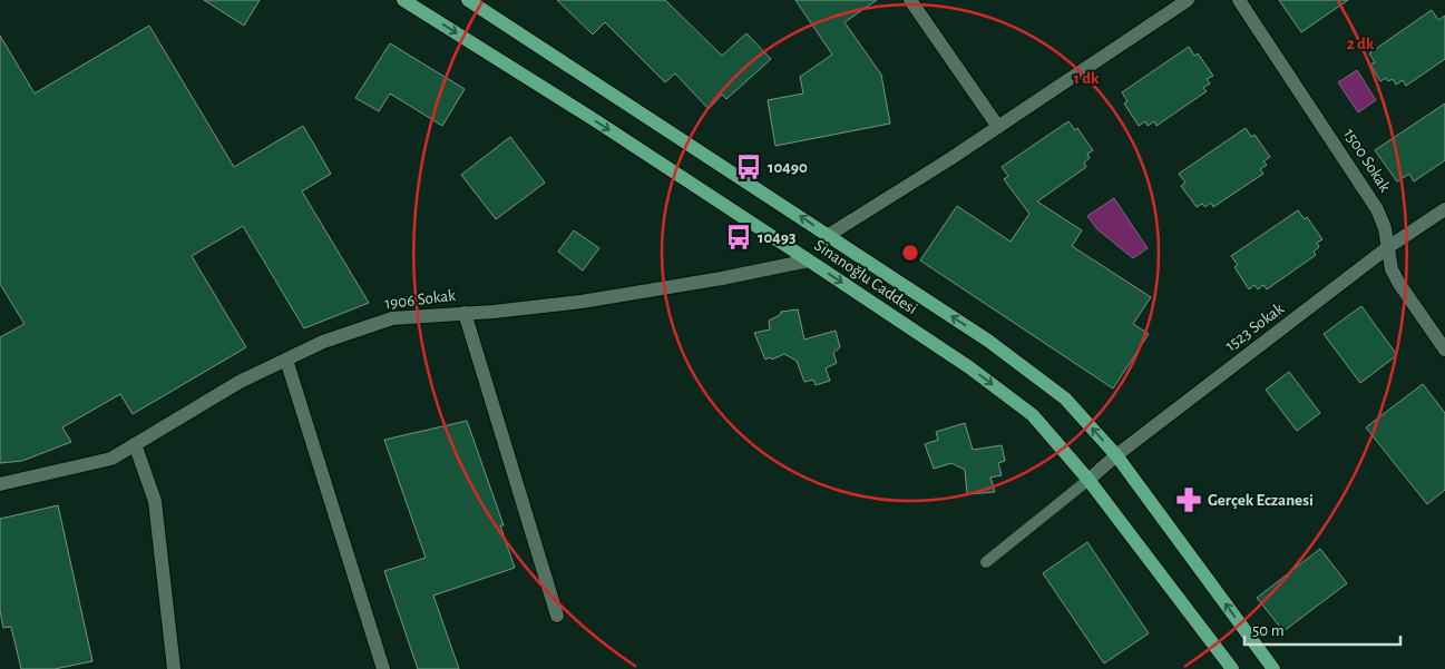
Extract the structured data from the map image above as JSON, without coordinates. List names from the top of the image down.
{
  "streets": {
    "main road": ["Si̇nanoğlu Caddesi"],
    "street": ["1500 Sokak", "1906 Sokak", "1523 Sokak"]
  },
  "crossings": [
    ["1500 Sokak", "1523 Sokak"],
    ["Si̇nanoğlu Caddesi", "1906 Sokak"],
    ["Si̇nanoğlu Caddesi", "1523 Sokak"]
  ],
  "places": {
    "bus stop": ["10490", "10493"],
    "pharmacy": ["Gerçek Eczanesi"]
  },
  "scale_bar": "50 m",
  "rings": ["2 dk", "1 dk"]
}
